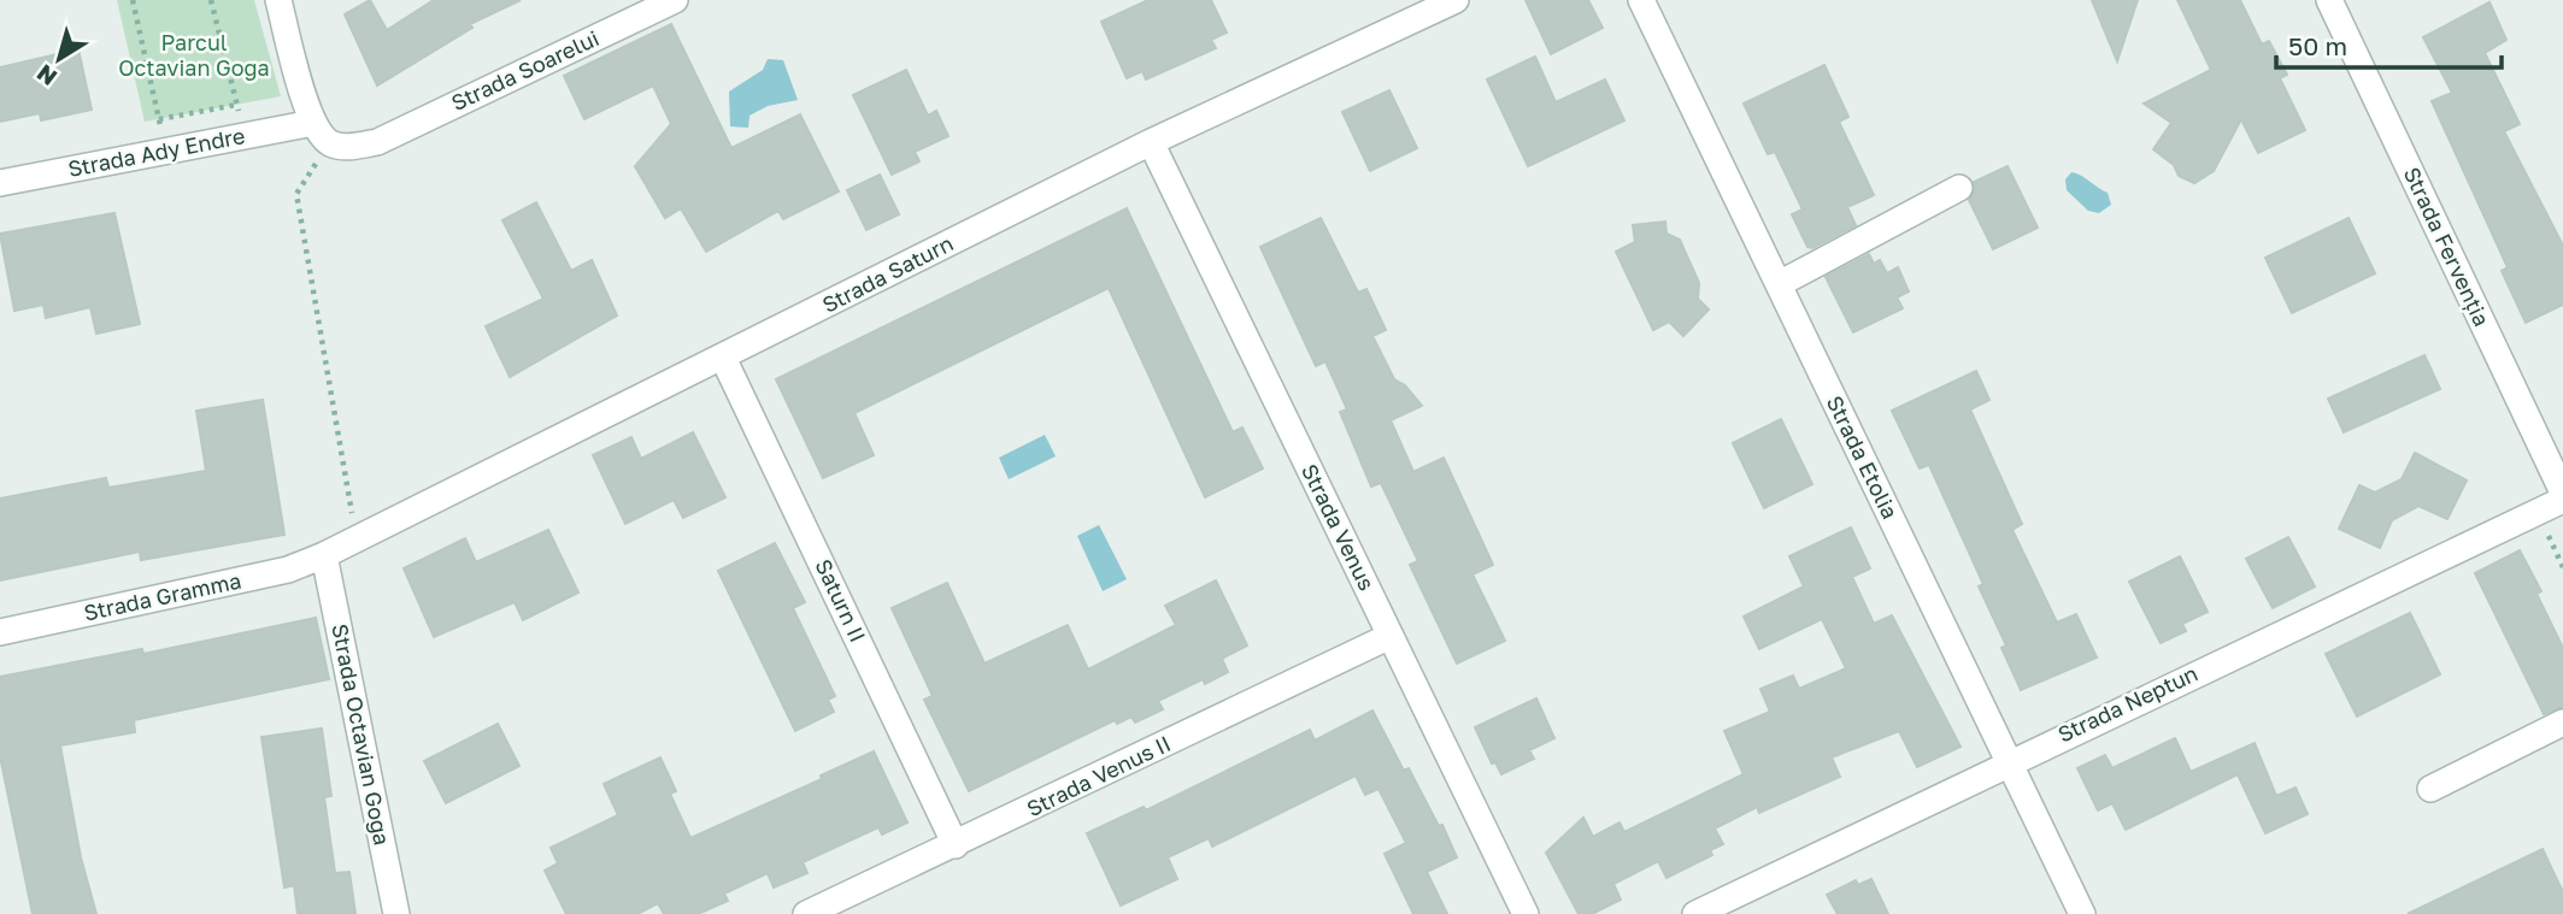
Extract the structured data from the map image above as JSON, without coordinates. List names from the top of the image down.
{
  "streets": {
    "street": [
      "Strada Soarelui",
      "Strada Ady Endre",
      "Strada Fervenția",
      "Strada Saturn",
      "Strada Etolia",
      "Strada Venus",
      "Strada Gramma",
      "Saturn II",
      "Strada Neptun",
      "Strada Octavian Goga",
      "Strada Venus II"
    ]
  },
  "crossings": [
    ["Strada Saturn", "Strada Venus"],
    ["Strada Saturn", "Strada Gramma"],
    ["Strada Saturn", "Saturn II"],
    ["Strada Saturn", "Strada Octavian Goga"],
    ["Strada Etolia", "Strada Neptun"],
    ["Strada Venus", "Strada Venus II"],
    ["Strada Gramma", "Strada Octavian Goga"],
    ["Saturn II", "Strada Venus II"]
  ],
  "parks": ["Parcul Octavian Goga"],
  "scale_bar": "50 m",
  "north": "bottom left"
}
